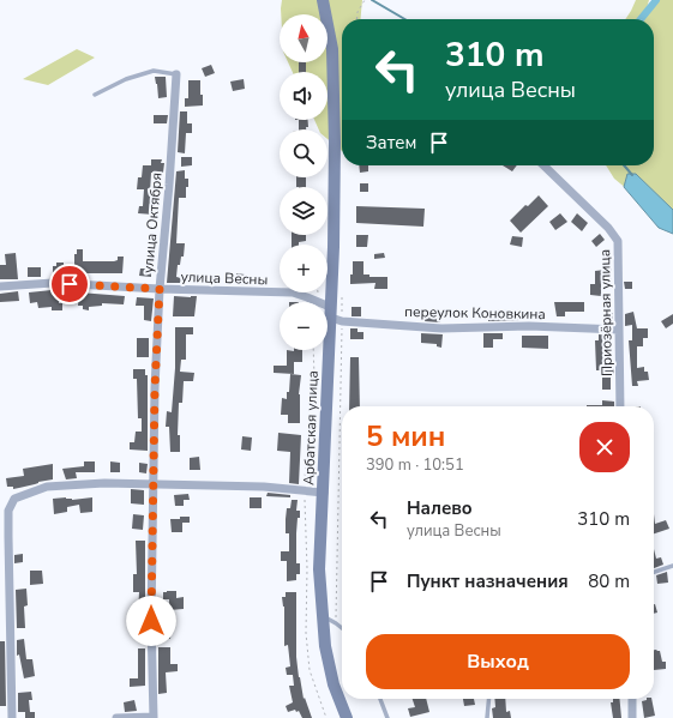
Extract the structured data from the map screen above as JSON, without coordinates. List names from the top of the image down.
{
  "streets": {
    "main road": ["Арбатская улица"],
    "street": [
      "улица Октября",
      "улица Весны",
      "переулок Коновкина",
      "Приозёрная улица"
    ]
  },
  "crossings": [
    ["улица Октября", "улица Весны"],
    ["улица Весны", "переулок Коновкина"],
    ["улица Весны", "Арбатская улица"],
    ["переулок Коновкина", "Приозёрная улица"],
    ["переулок Коновкина", "Арбатская улица"]
  ],
  "north": "top",
  "page": {
    "map_buttons": ["+", "−"],
    "turn": ["310 m", "улица Весны"],
    "then": "Затем",
    "heading": ["5 мин", "390 m · 10:51"],
    "list": [
      {
        "name": "Налево",
        "note": "улица Весны",
        "value": "310 m"
      },
      {
        "name": "Пункт назначения",
        "value": "80 m"
      }
    ],
    "buttons": "Выход"
  }
}
